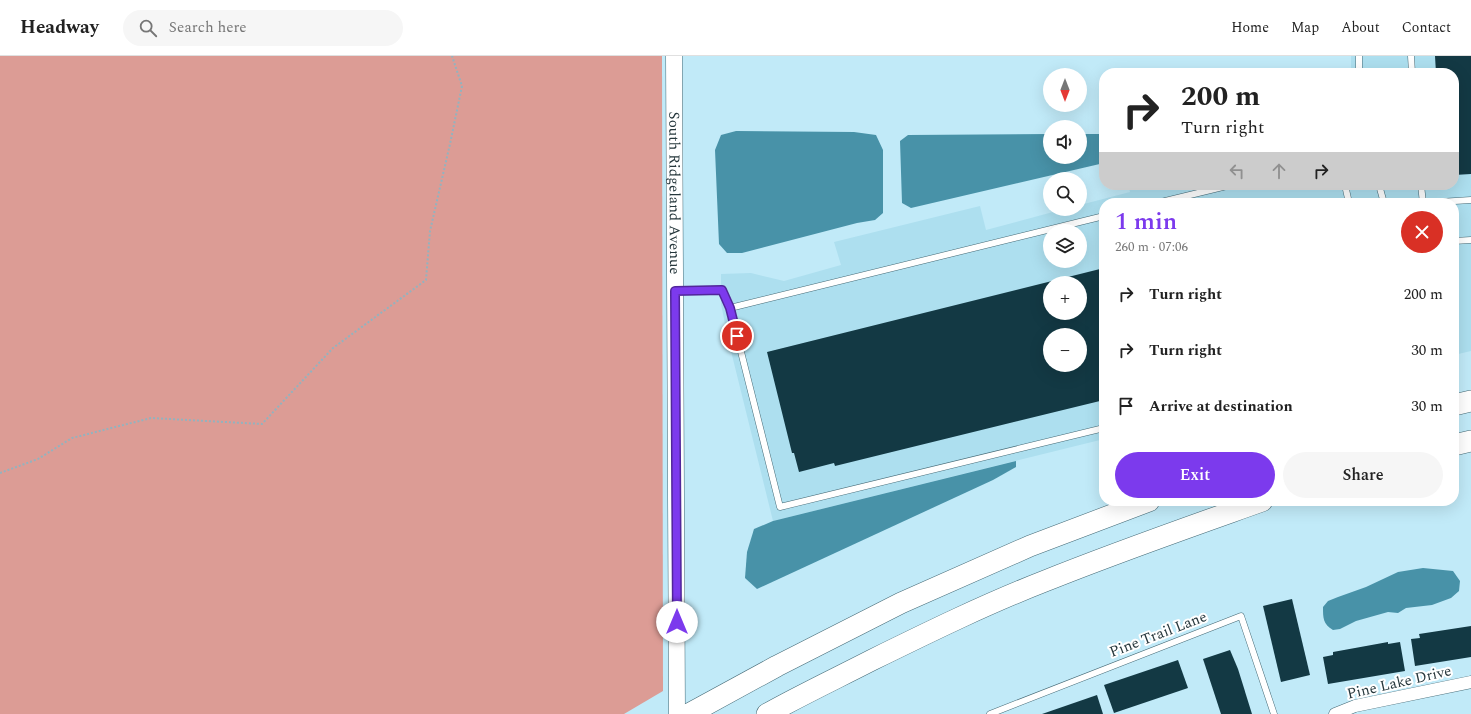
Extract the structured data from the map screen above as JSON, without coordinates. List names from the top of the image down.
{
  "streets": {
    "street": ["South Ridgeland Avenue", "Pine Lake Drive"],
    "lane": ["Pine Trail Lane"]
  },
  "north": "bottom",
  "page": {
    "header": "Headway",
    "search": "Search here",
    "nav": [
      "Home",
      "Map",
      "About",
      "Contact"
    ],
    "map_buttons": ["+", "−"],
    "turn": ["200 m", "Turn right"],
    "heading": ["1 min", "260 m · 07:06"],
    "list": [
      {
        "name": "Turn right",
        "value": "200 m"
      },
      {
        "name": "Turn right",
        "value": "30 m"
      },
      {
        "name": "Arrive at destination",
        "value": "30 m"
      }
    ],
    "buttons": ["Exit", "Share"]
  }
}
